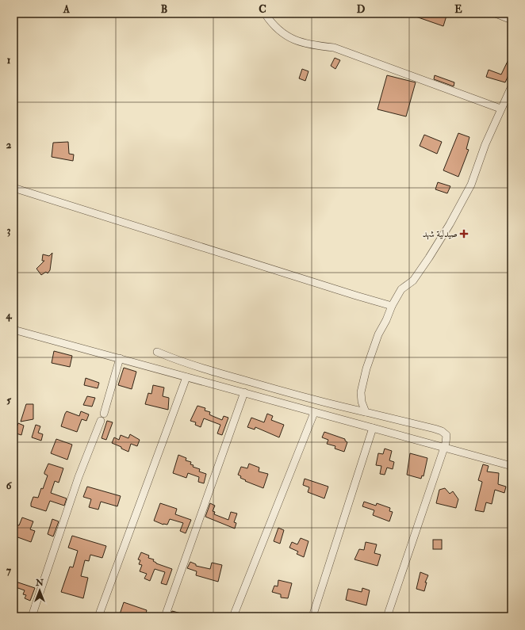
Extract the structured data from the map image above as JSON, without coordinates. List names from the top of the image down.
{
  "places": {
    "health": ["صيدلية شهد"]
  },
  "north": "top",
  "grid": {
    "columns": [
      "A",
      "B",
      "C",
      "D",
      "E"
    ],
    "rows": [
      "1",
      "2",
      "3",
      "4",
      "5",
      "6",
      "7"
    ]
  }
}
